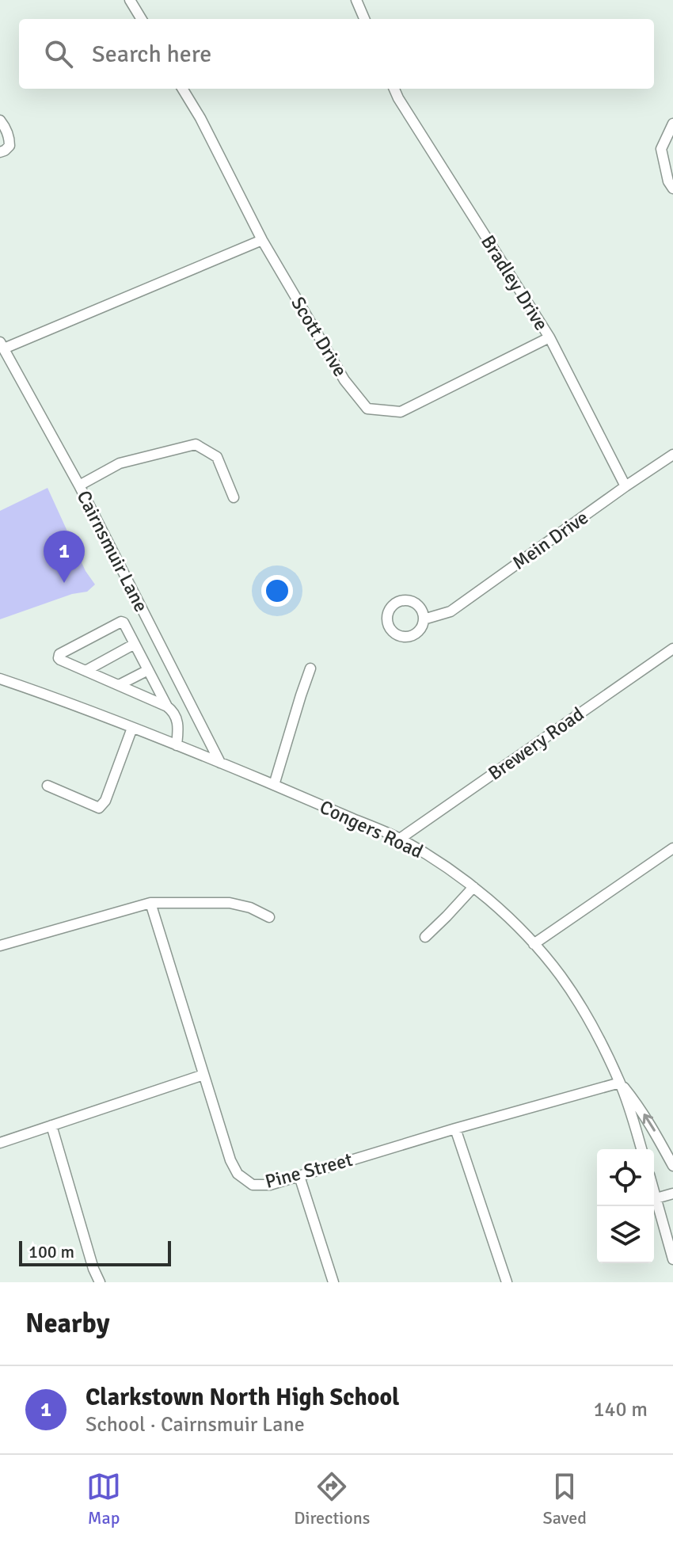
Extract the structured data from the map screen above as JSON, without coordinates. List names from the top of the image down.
{
  "streets": {
    "street": [
      "Bradley Drive",
      "Scott Drive",
      "Mein Drive",
      "Cairnsmuir Lane",
      "Brewery Road",
      "Congers Road",
      "Pine Street"
    ]
  },
  "crossings": [
    ["Bradley Drive", "Scott Drive"],
    ["Bradley Drive", "Mein Drive"],
    ["Cairnsmuir Lane", "Congers Road"],
    ["Brewery Road", "Congers Road"],
    ["Congers Road", "Pine Street"]
  ],
  "scale_bar": "100 m",
  "page": {
    "search": "Search here",
    "pins": "1",
    "scale": "100 m",
    "heading": "Nearby",
    "list": [
      {
        "mark": "1",
        "name": "Clarkstown North High School",
        "note": "School · Cairnsmuir Lane",
        "value": "140 m"
      }
    ],
    "nav": ["Map", "Directions", "Saved"]
  }
}
